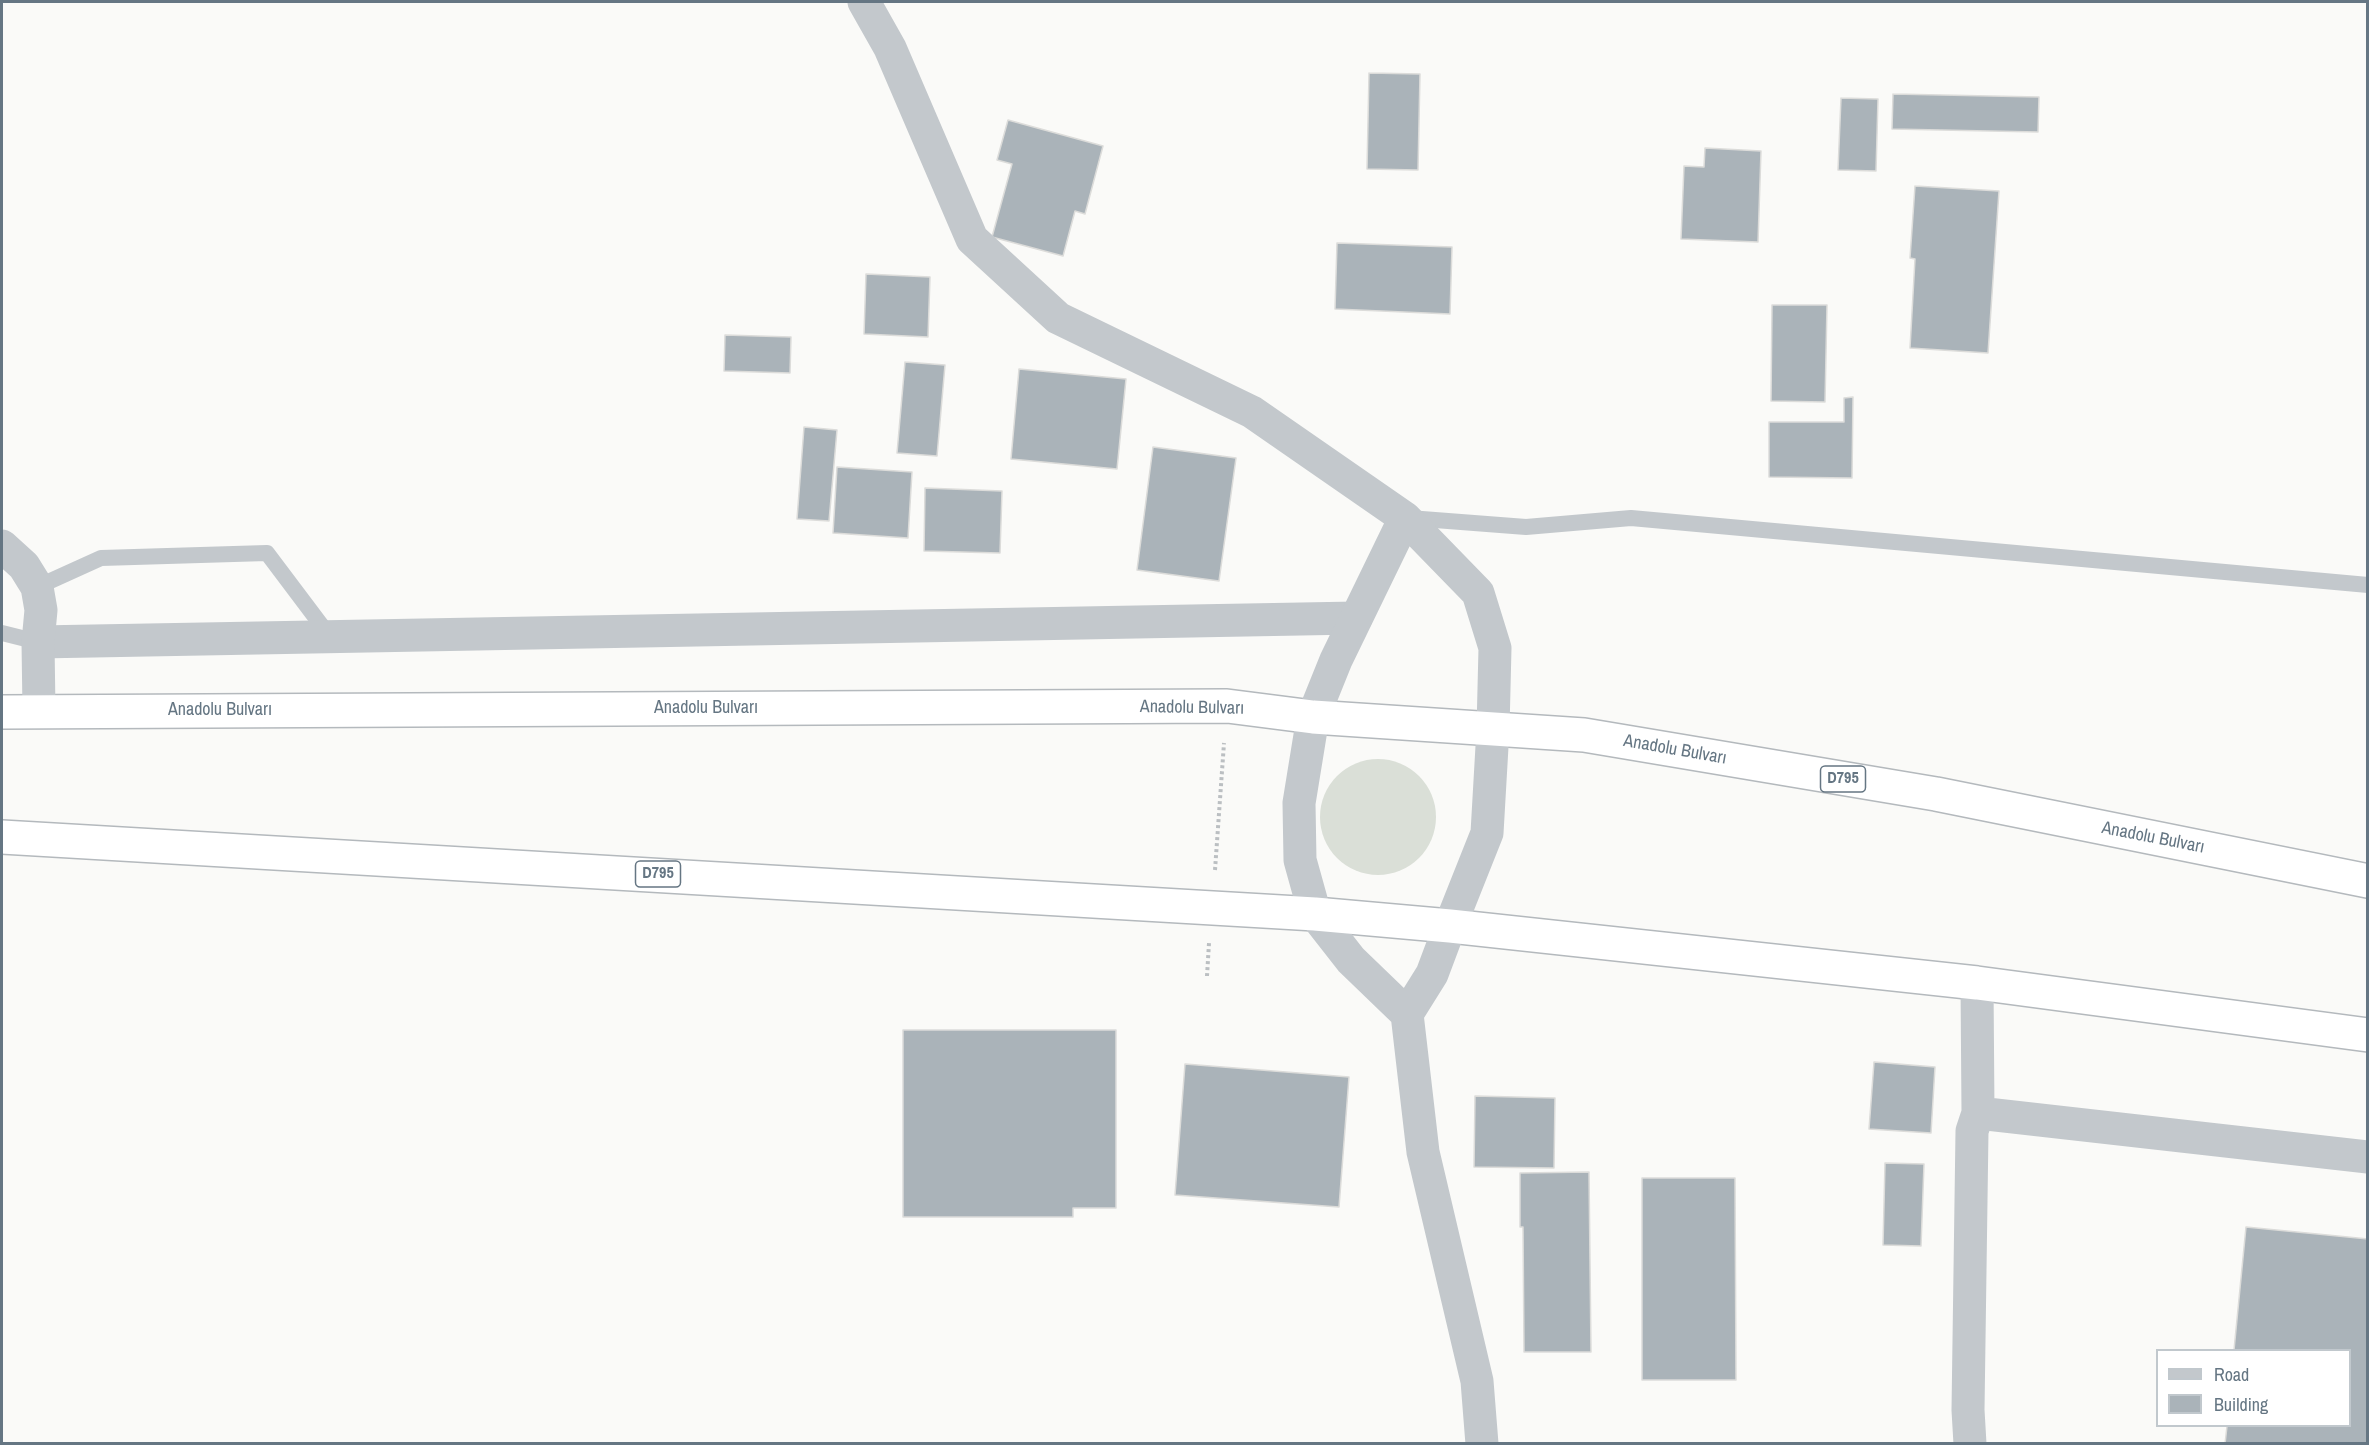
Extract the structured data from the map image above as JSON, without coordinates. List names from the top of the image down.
{
  "streets": {
    "highway": ["Anadolu Bulvarı", "D795"]
  },
  "legend": ["Road", "Building"]
}
